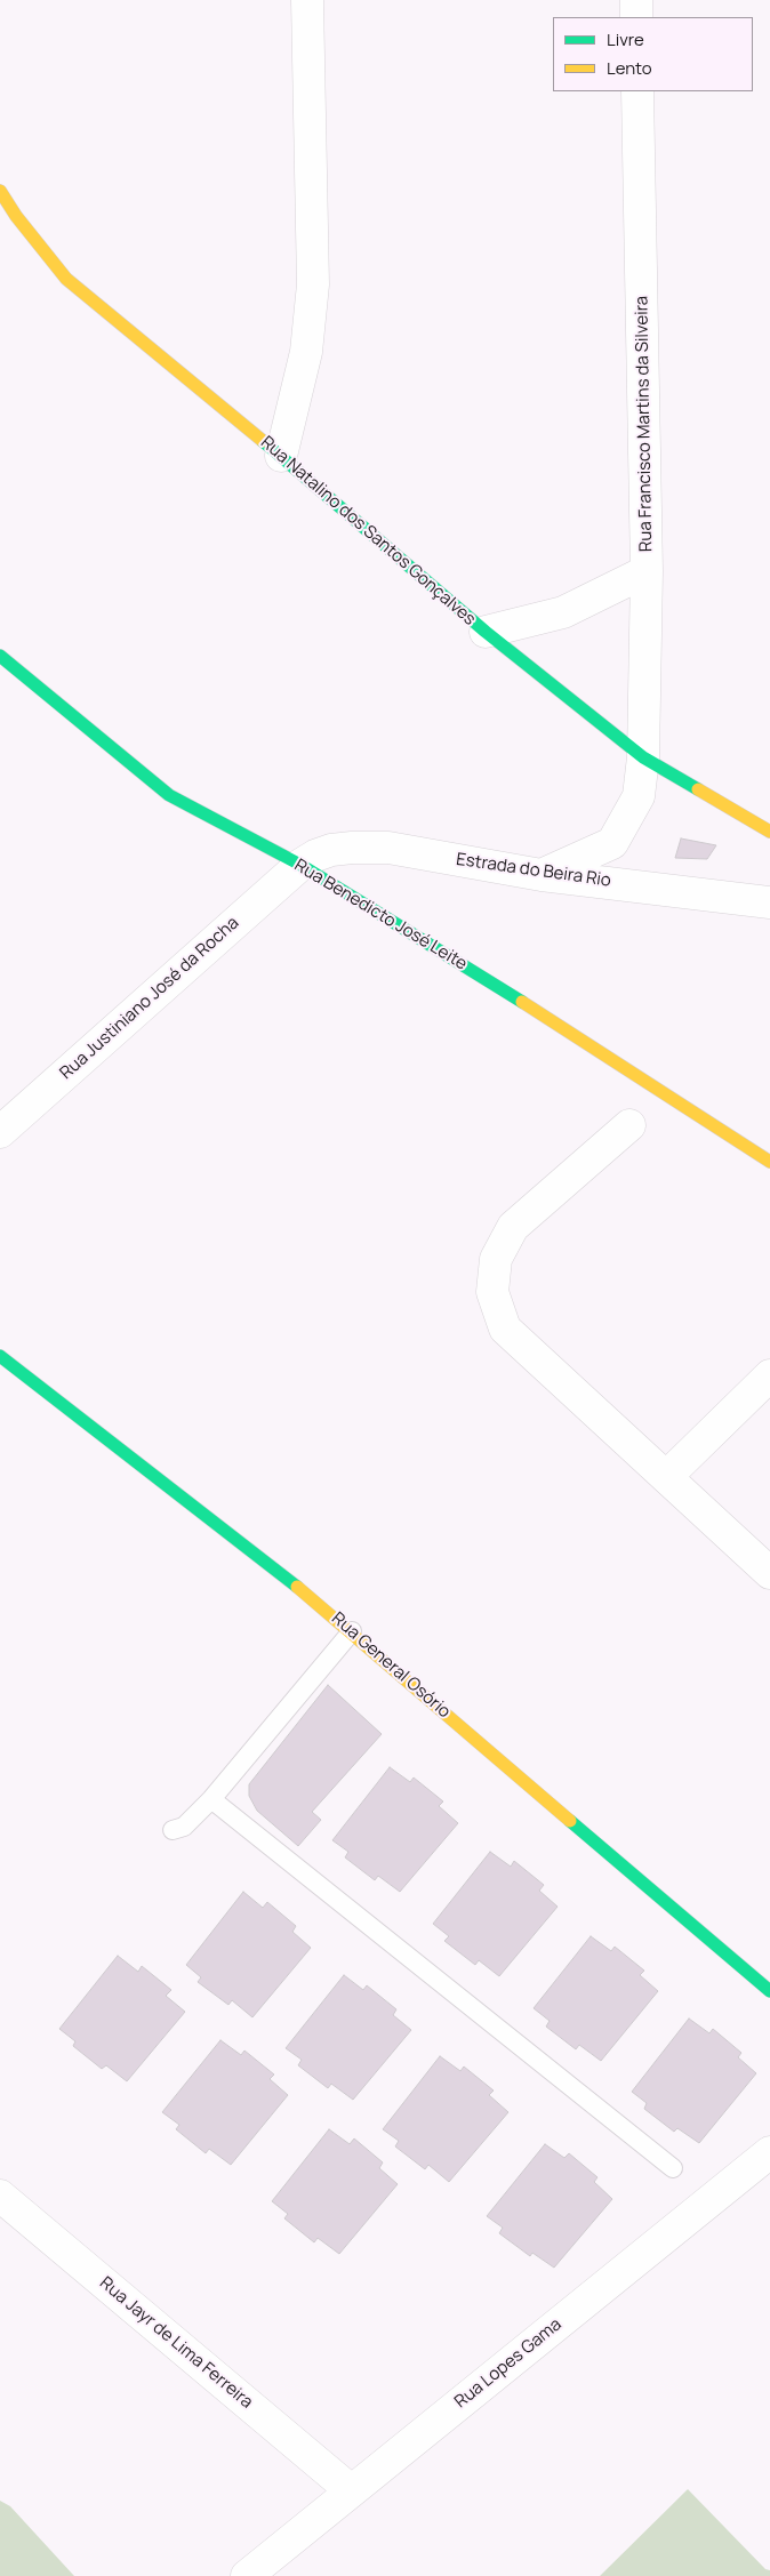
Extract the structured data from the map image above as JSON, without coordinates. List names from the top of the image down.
{
  "streets": {
    "street": [
      "Rua Francisco Martins da Silveira",
      "Rua Natalino dos Santos Gonçalves",
      "Estrada do Beira Rio",
      "Rua Benedicto José Leite",
      "Rua Justiniano José da Rocha",
      "Rua General Osório",
      "Rua Jayr de Lima Ferreira",
      "Rua Lopes Gama"
    ]
  },
  "crossings": [
    ["Rua Francisco Martins da Silveira", "Rua Natalino dos Santos Gonçalves"],
    ["Estrada do Beira Rio", "Rua Benedicto José Leite"],
    ["Estrada do Beira Rio", "Rua Justiniano José da Rocha"],
    ["Rua Benedicto José Leite", "Rua Justiniano José da Rocha"],
    ["Rua Jayr de Lima Ferreira", "Rua Lopes Gama"]
  ],
  "legend": ["Livre", "Lento"]
}
